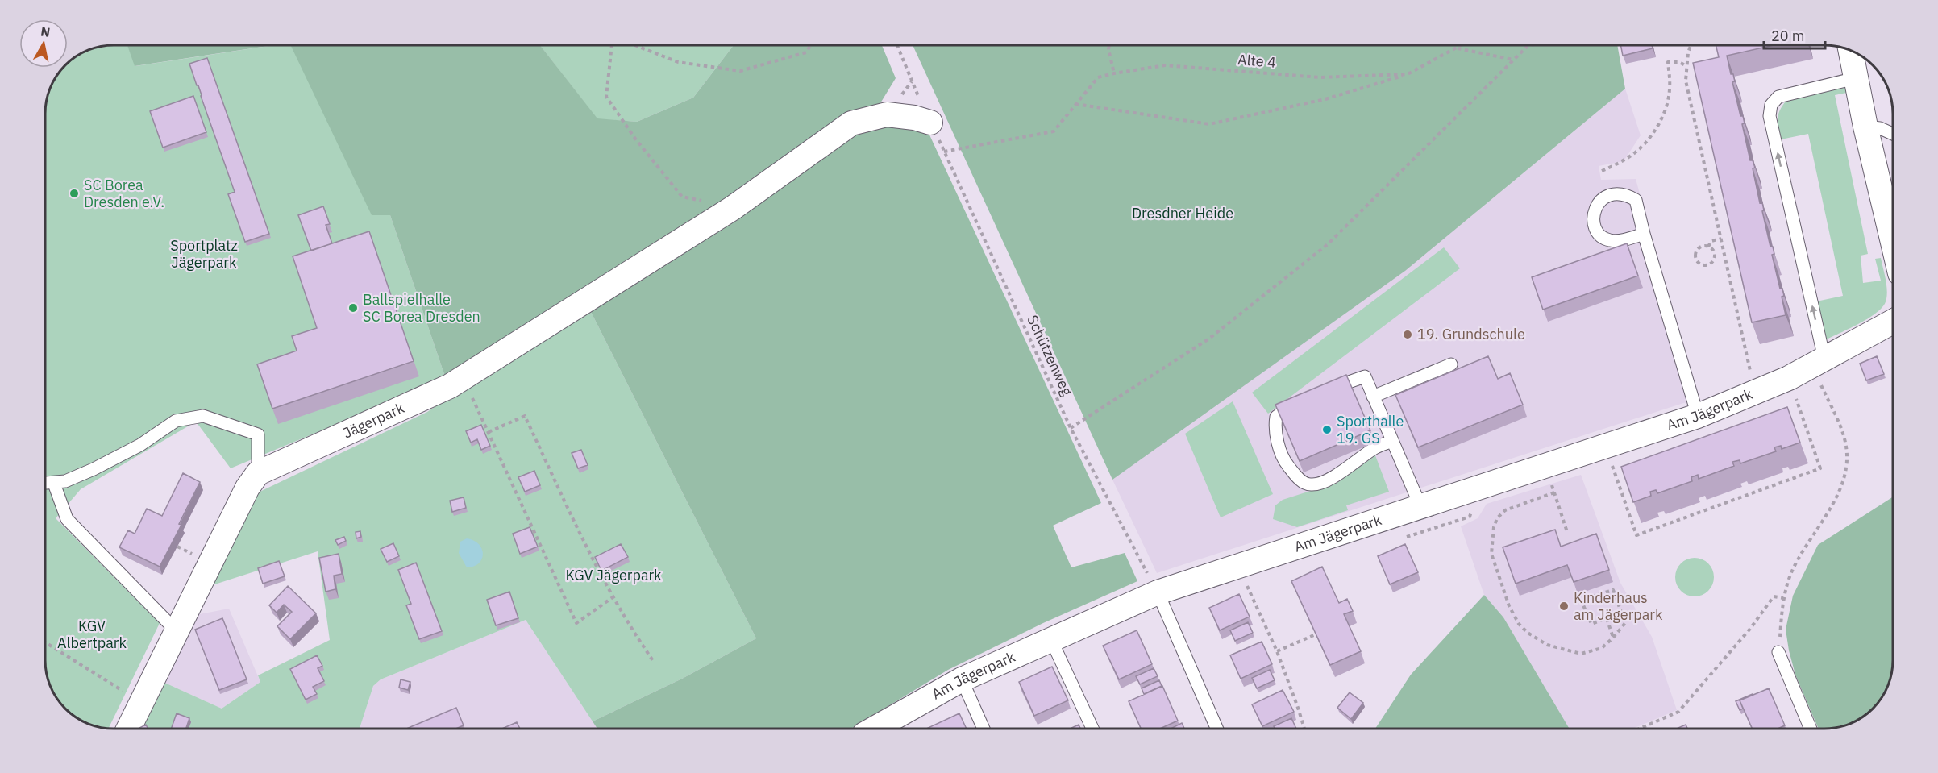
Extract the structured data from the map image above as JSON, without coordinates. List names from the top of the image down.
{
  "streets": {
    "street": ["Am Jägerpark", "Jägerpark"],
    "path": ["Alte 4", "Schützenweg"]
  },
  "crossings": [
    ["Alte 4", "Schützenweg"],
    ["Schützenweg", "Am Jägerpark"],
    ["Schützenweg", "Jägerpark"]
  ],
  "parks": [
    "Dresdner Heide",
    "Sportplatz Jägerpark",
    "KGV Jägerpark",
    "KGV Albertpark"
  ],
  "places": [
    "SC Borea Dresden e.V.",
    "Ballspielhalle SC Borea Dresden",
    "19. Grundschule",
    "Sporthalle 19. GS",
    "Kinderhaus am Jägerpark"
  ],
  "scale_bar": "20 m",
  "north": "top"
}
